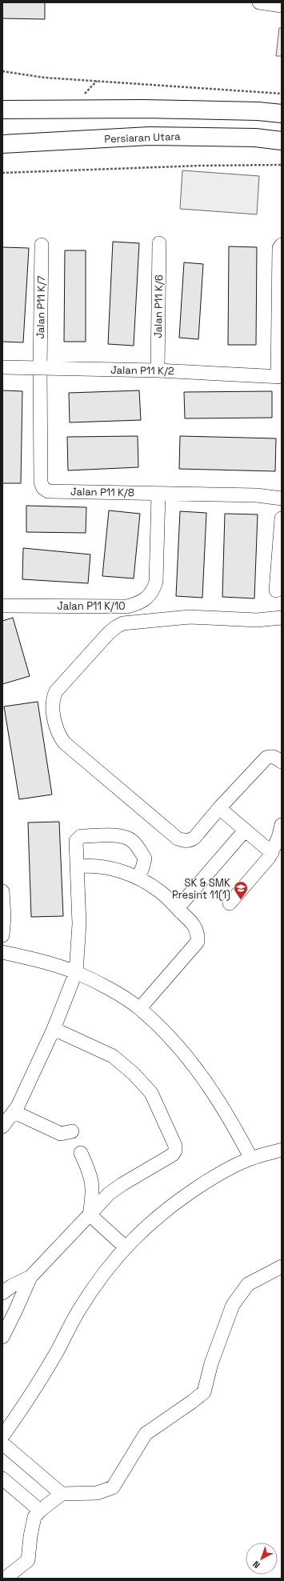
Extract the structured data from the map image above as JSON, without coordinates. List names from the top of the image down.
{
  "streets": {
    "main road": ["Persiaran Utara"],
    "street": [
      "Jalan P11 K/6",
      "Jalan P11 K/7",
      "Jalan P11 K/2",
      "Jalan P11 K/8",
      "Jalan P11 K/10"
    ]
  },
  "crossings": [
    ["Jalan P11 K/6", "Jalan P11 K/2"],
    ["Jalan P11 K/7", "Jalan P11 K/2"],
    ["Jalan P11 K/7", "Jalan P11 K/8"],
    ["Jalan P11 K/2", "Jalan P11 K/8"],
    ["Jalan P11 K/8", "Jalan P11 K/10"]
  ],
  "places": {
    "school or university": ["SK & SMK Presint 11(1)"]
  },
  "north": "bottom left"
}
